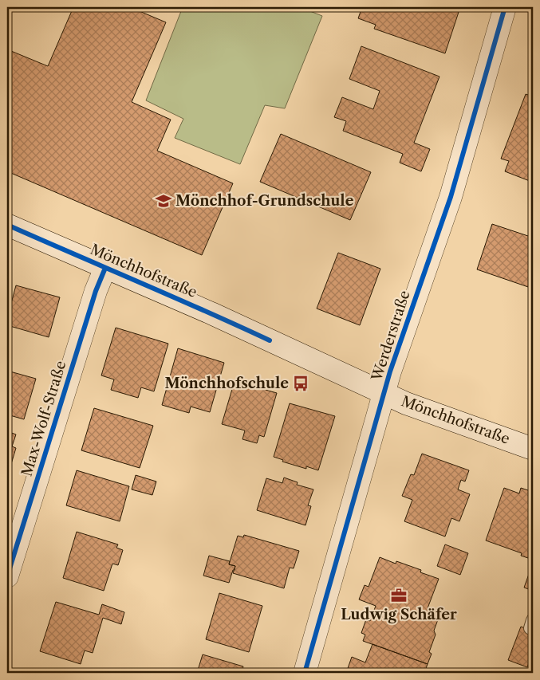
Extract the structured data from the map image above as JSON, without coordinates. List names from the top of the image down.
{
  "streets": {
    "street": ["Mönchhofstraße", "Werderstraße", "Max-Wolf-Straße"]
  },
  "crossings": [
    ["Mönchhofstraße", "Werderstraße"],
    ["Mönchhofstraße", "Max-Wolf-Straße"]
  ],
  "places": {
    "school or university": ["Mönchhof-Grundschule"],
    "bus stop": ["Mönchhofschule"],
    "office": ["Ludwig Schäfer"]
  }
}
